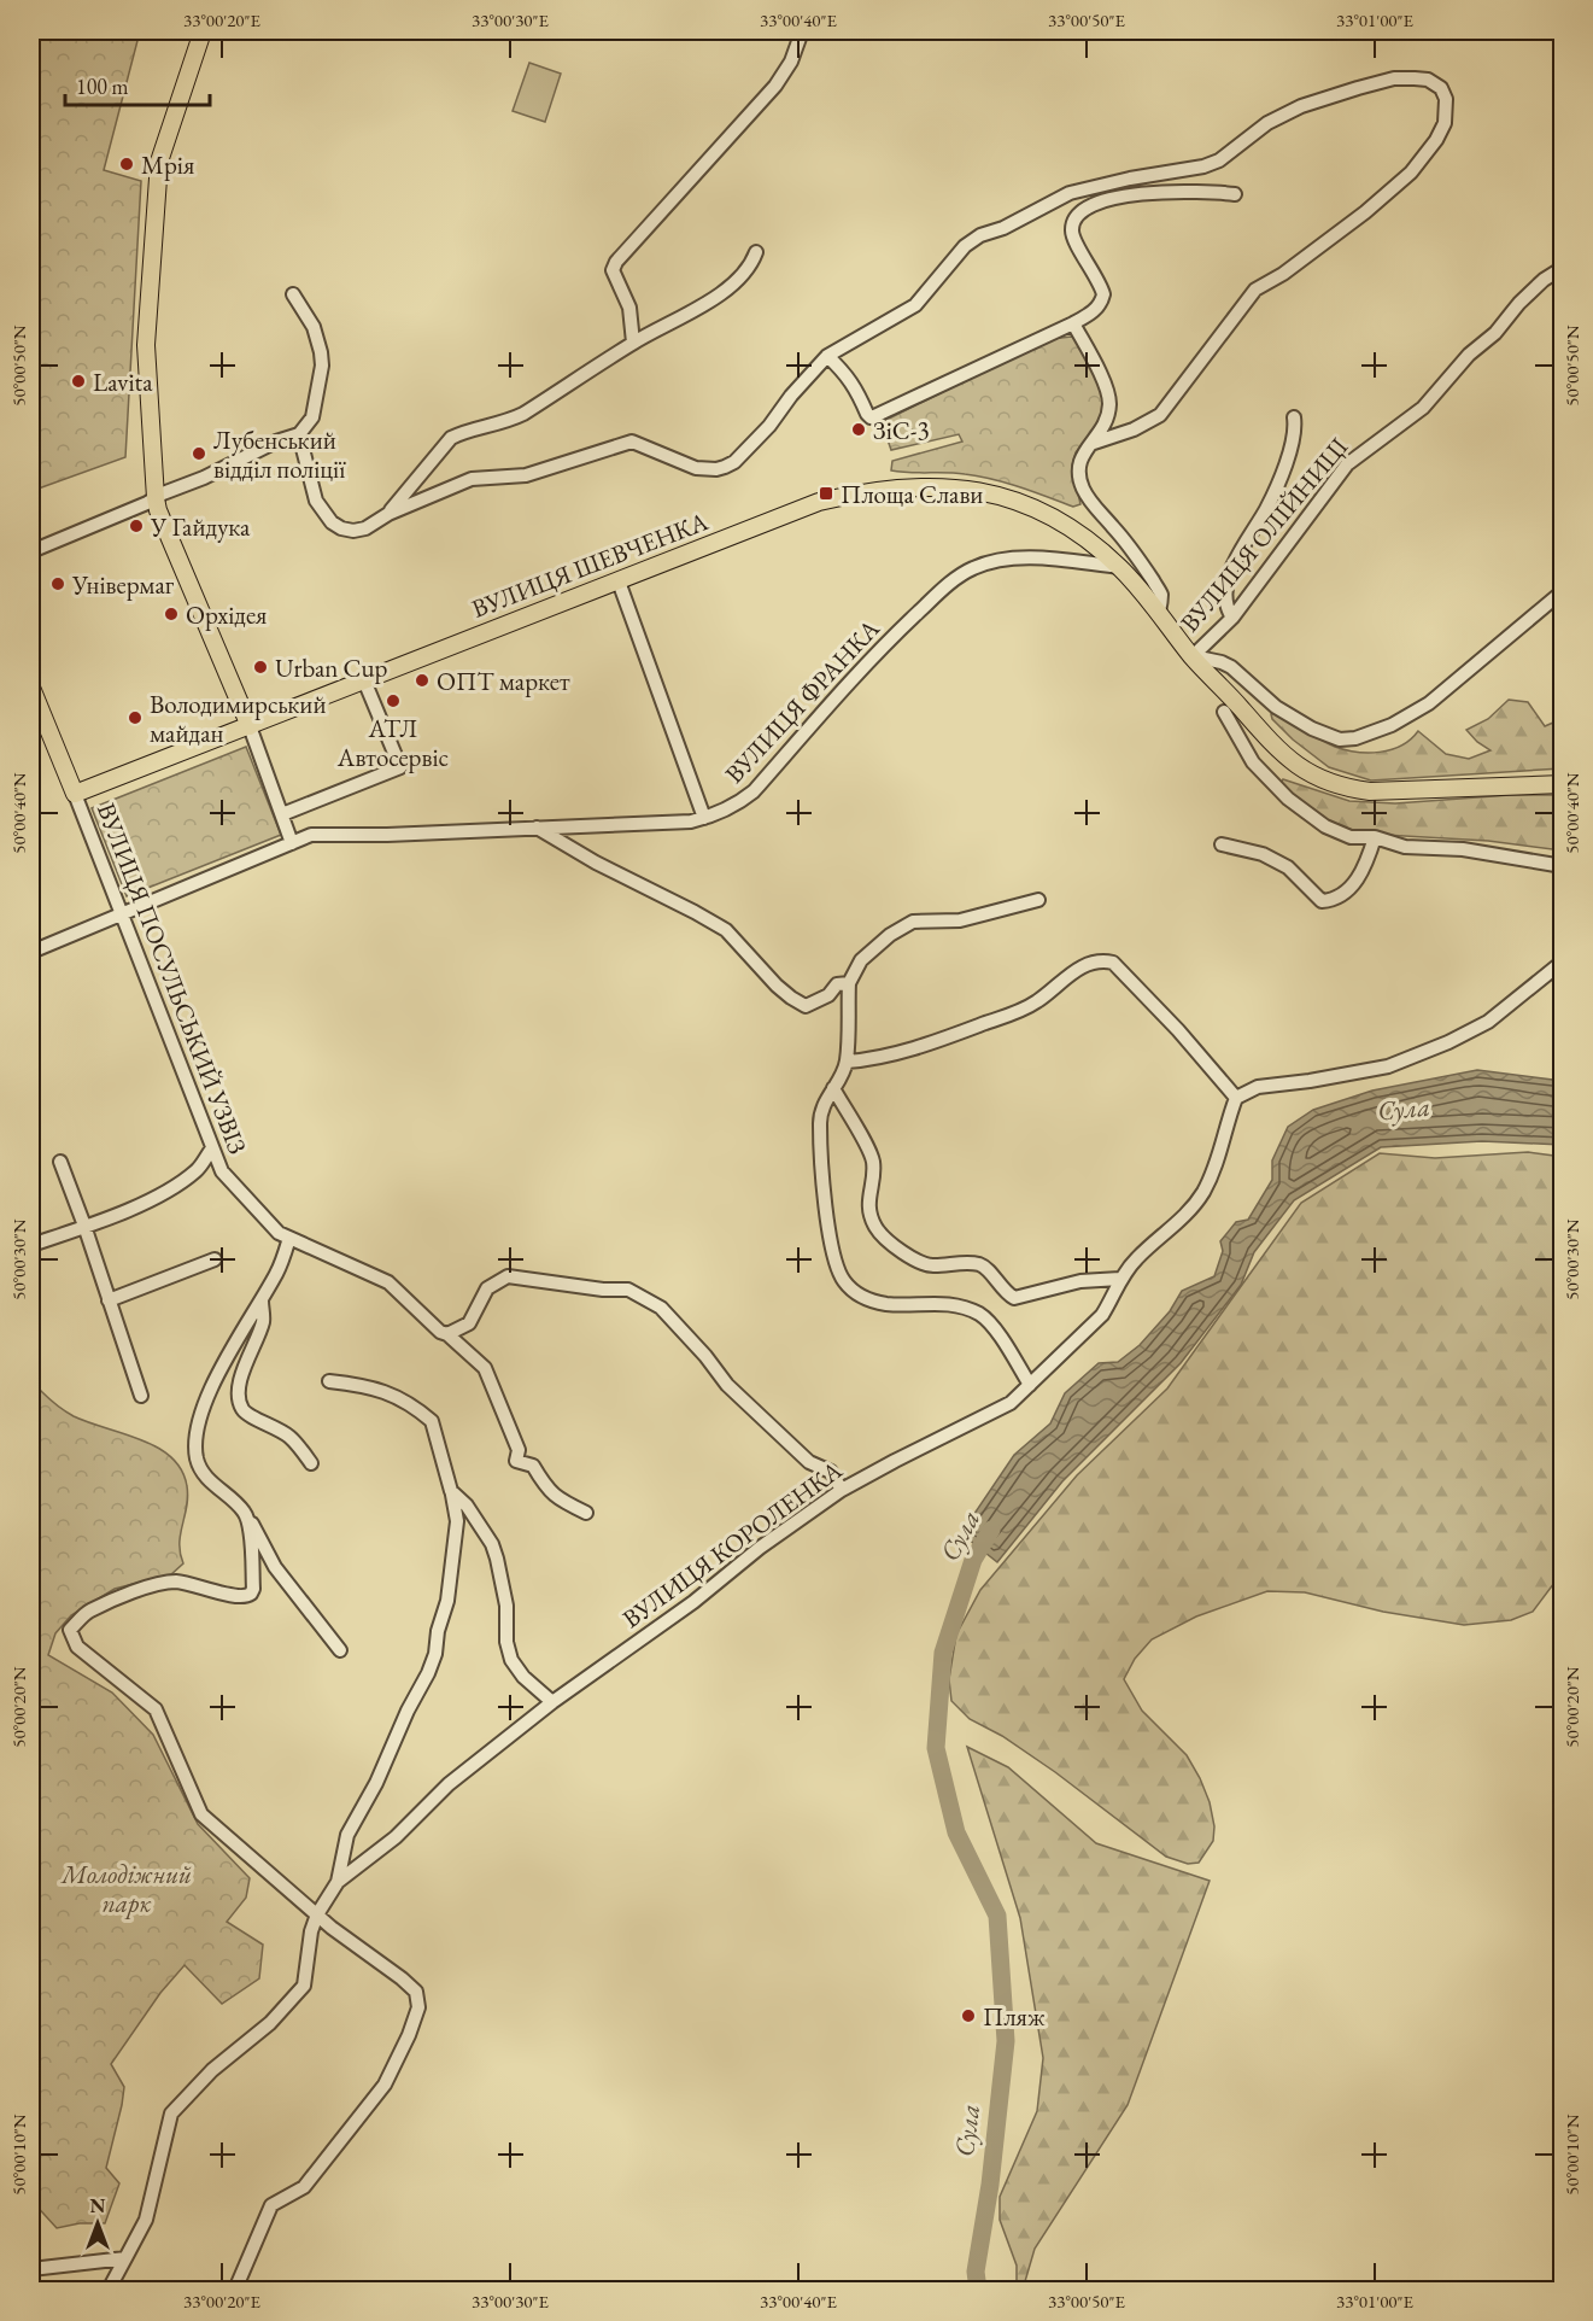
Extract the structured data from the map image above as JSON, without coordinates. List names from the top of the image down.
{
  "streets": {
    "main road": ["ВУЛИЦЯ ШЕВЧЕНКА"],
    "street": [
      "ВУЛИЦЯ ОЛІЙНИЦІ",
      "ВУЛИЦЯ ФРАНКА",
      "ВУЛИЦЯ ПОСУЛЬСЬКИЙ УЗВІЗ",
      "ВУЛИЦЯ КОРОЛЕНКА"
    ]
  },
  "crossings": [
    ["ВУЛИЦЯ ОЛІЙНИЦІ", "ВУЛИЦЯ ШЕВЧЕНКА"],
    ["ВУЛИЦЯ ШЕВЧЕНКА", "ВУЛИЦЯ ФРАНКА"],
    ["ВУЛИЦЯ ШЕВЧЕНКА", "ВУЛИЦЯ ПОСУЛЬСЬКИЙ УЗВІЗ"],
    ["ВУЛИЦЯ ФРАНКА", "ВУЛИЦЯ ПОСУЛЬСЬКИЙ УЗВІЗ"]
  ],
  "water": ["Сула"],
  "parks": ["Молодіжний парк"],
  "places": {
    "other": [
      "Мрія",
      "Lavita",
      "ЗіС-3",
      "Лубенський відділ поліції",
      "У Гайдука",
      "Універмаг",
      "Орхідея",
      "Urban Cup",
      "ОПТ маркет",
      "АТЛ Автосервіс",
      "Володимирський майдан",
      "Пляж"
    ],
    "transit": ["Площа Слави"]
  },
  "scale_bar": "100 m",
  "north": "top",
  "coordinates": [
    "33°00'20\"E",
    "33°00'30\"E",
    "33°00'40\"E",
    "33°00'50\"E",
    "33°01'00\"E",
    "50°00'50\"N",
    "50°00'40\"N",
    "50°00'30\"N",
    "50°00'20\"N",
    "50°00'10\"N"
  ]
}
